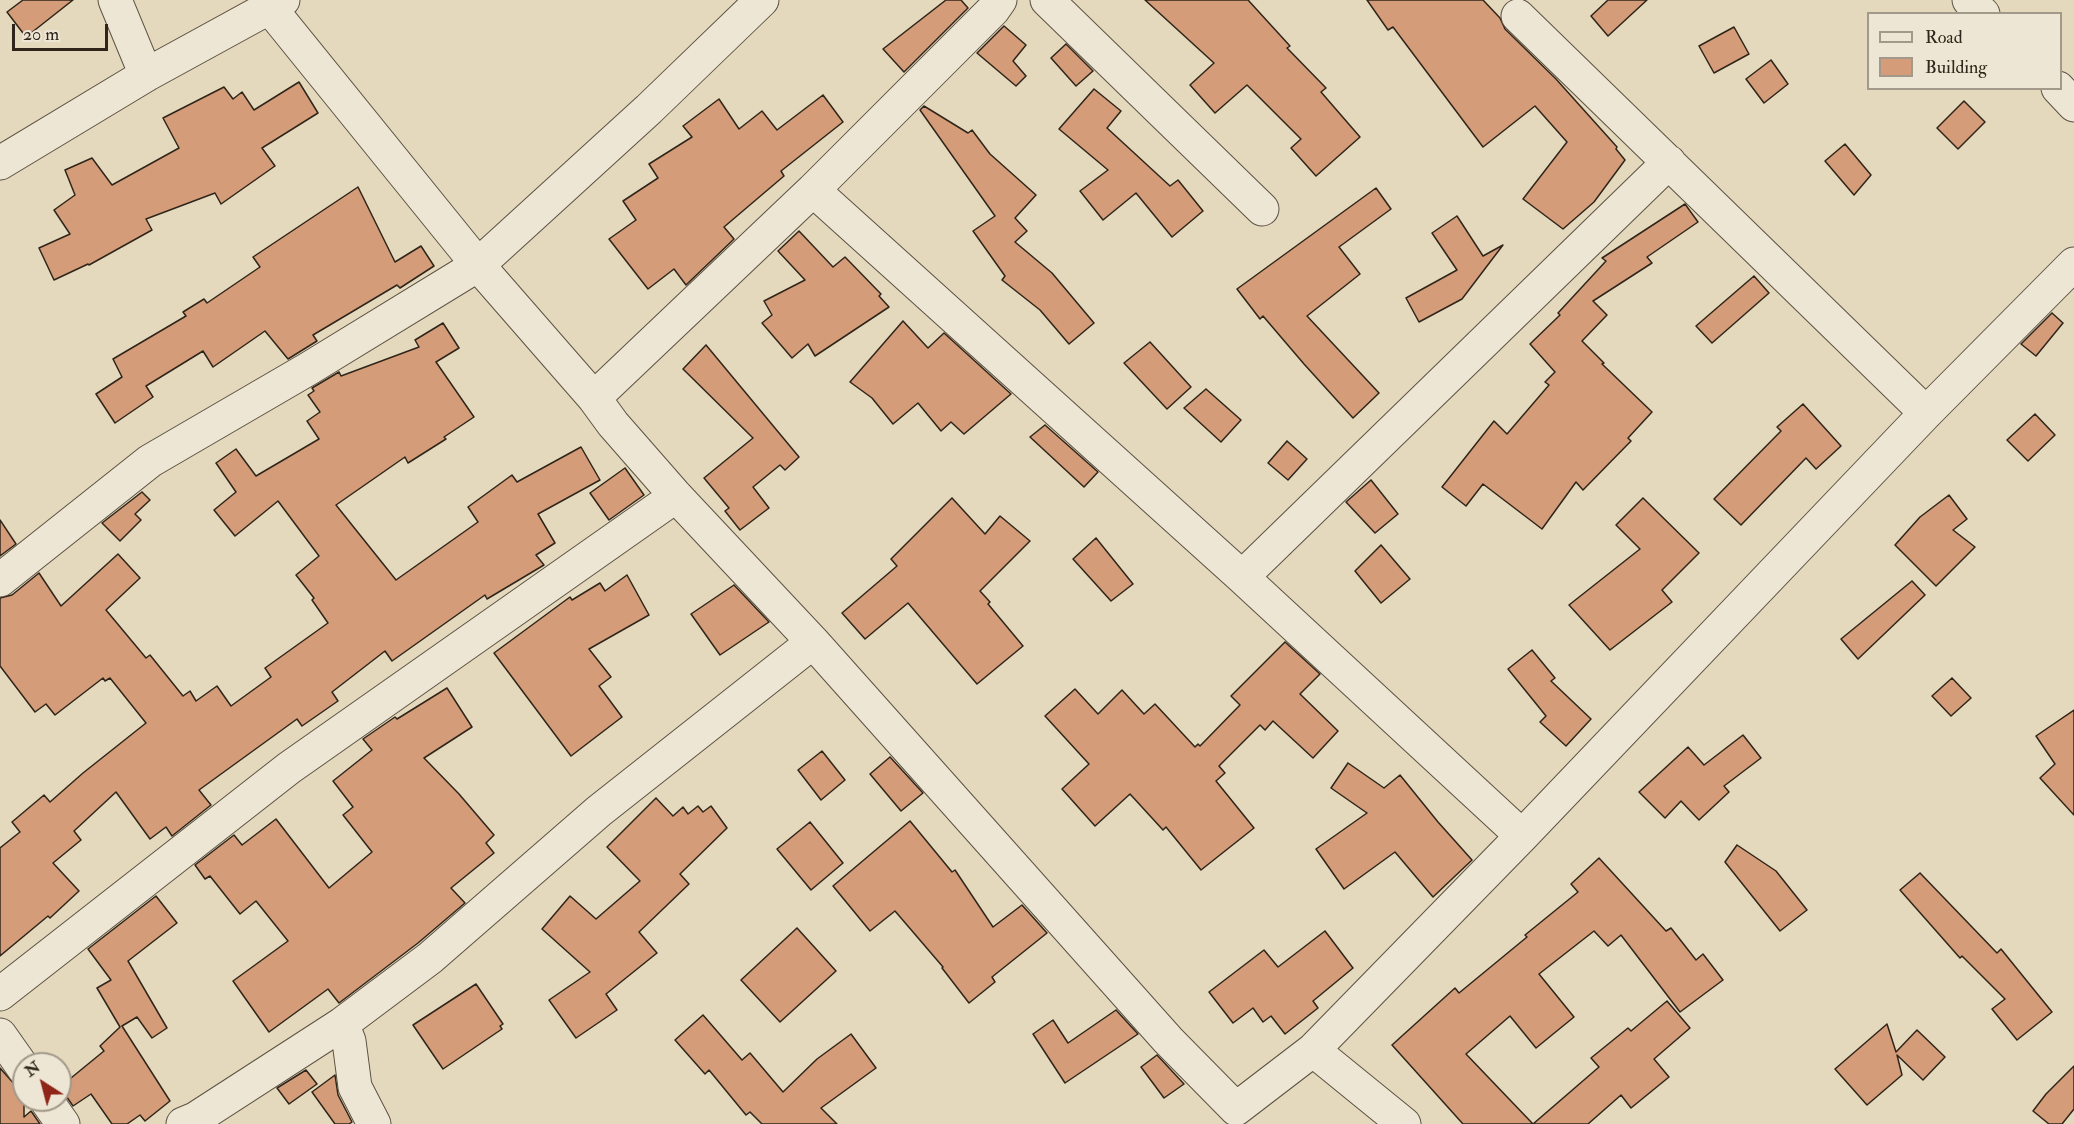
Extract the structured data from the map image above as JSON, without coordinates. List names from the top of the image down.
{
  "legend": ["Road", "Building"],
  "scale_bar": "20 m",
  "north": "top left"
}
